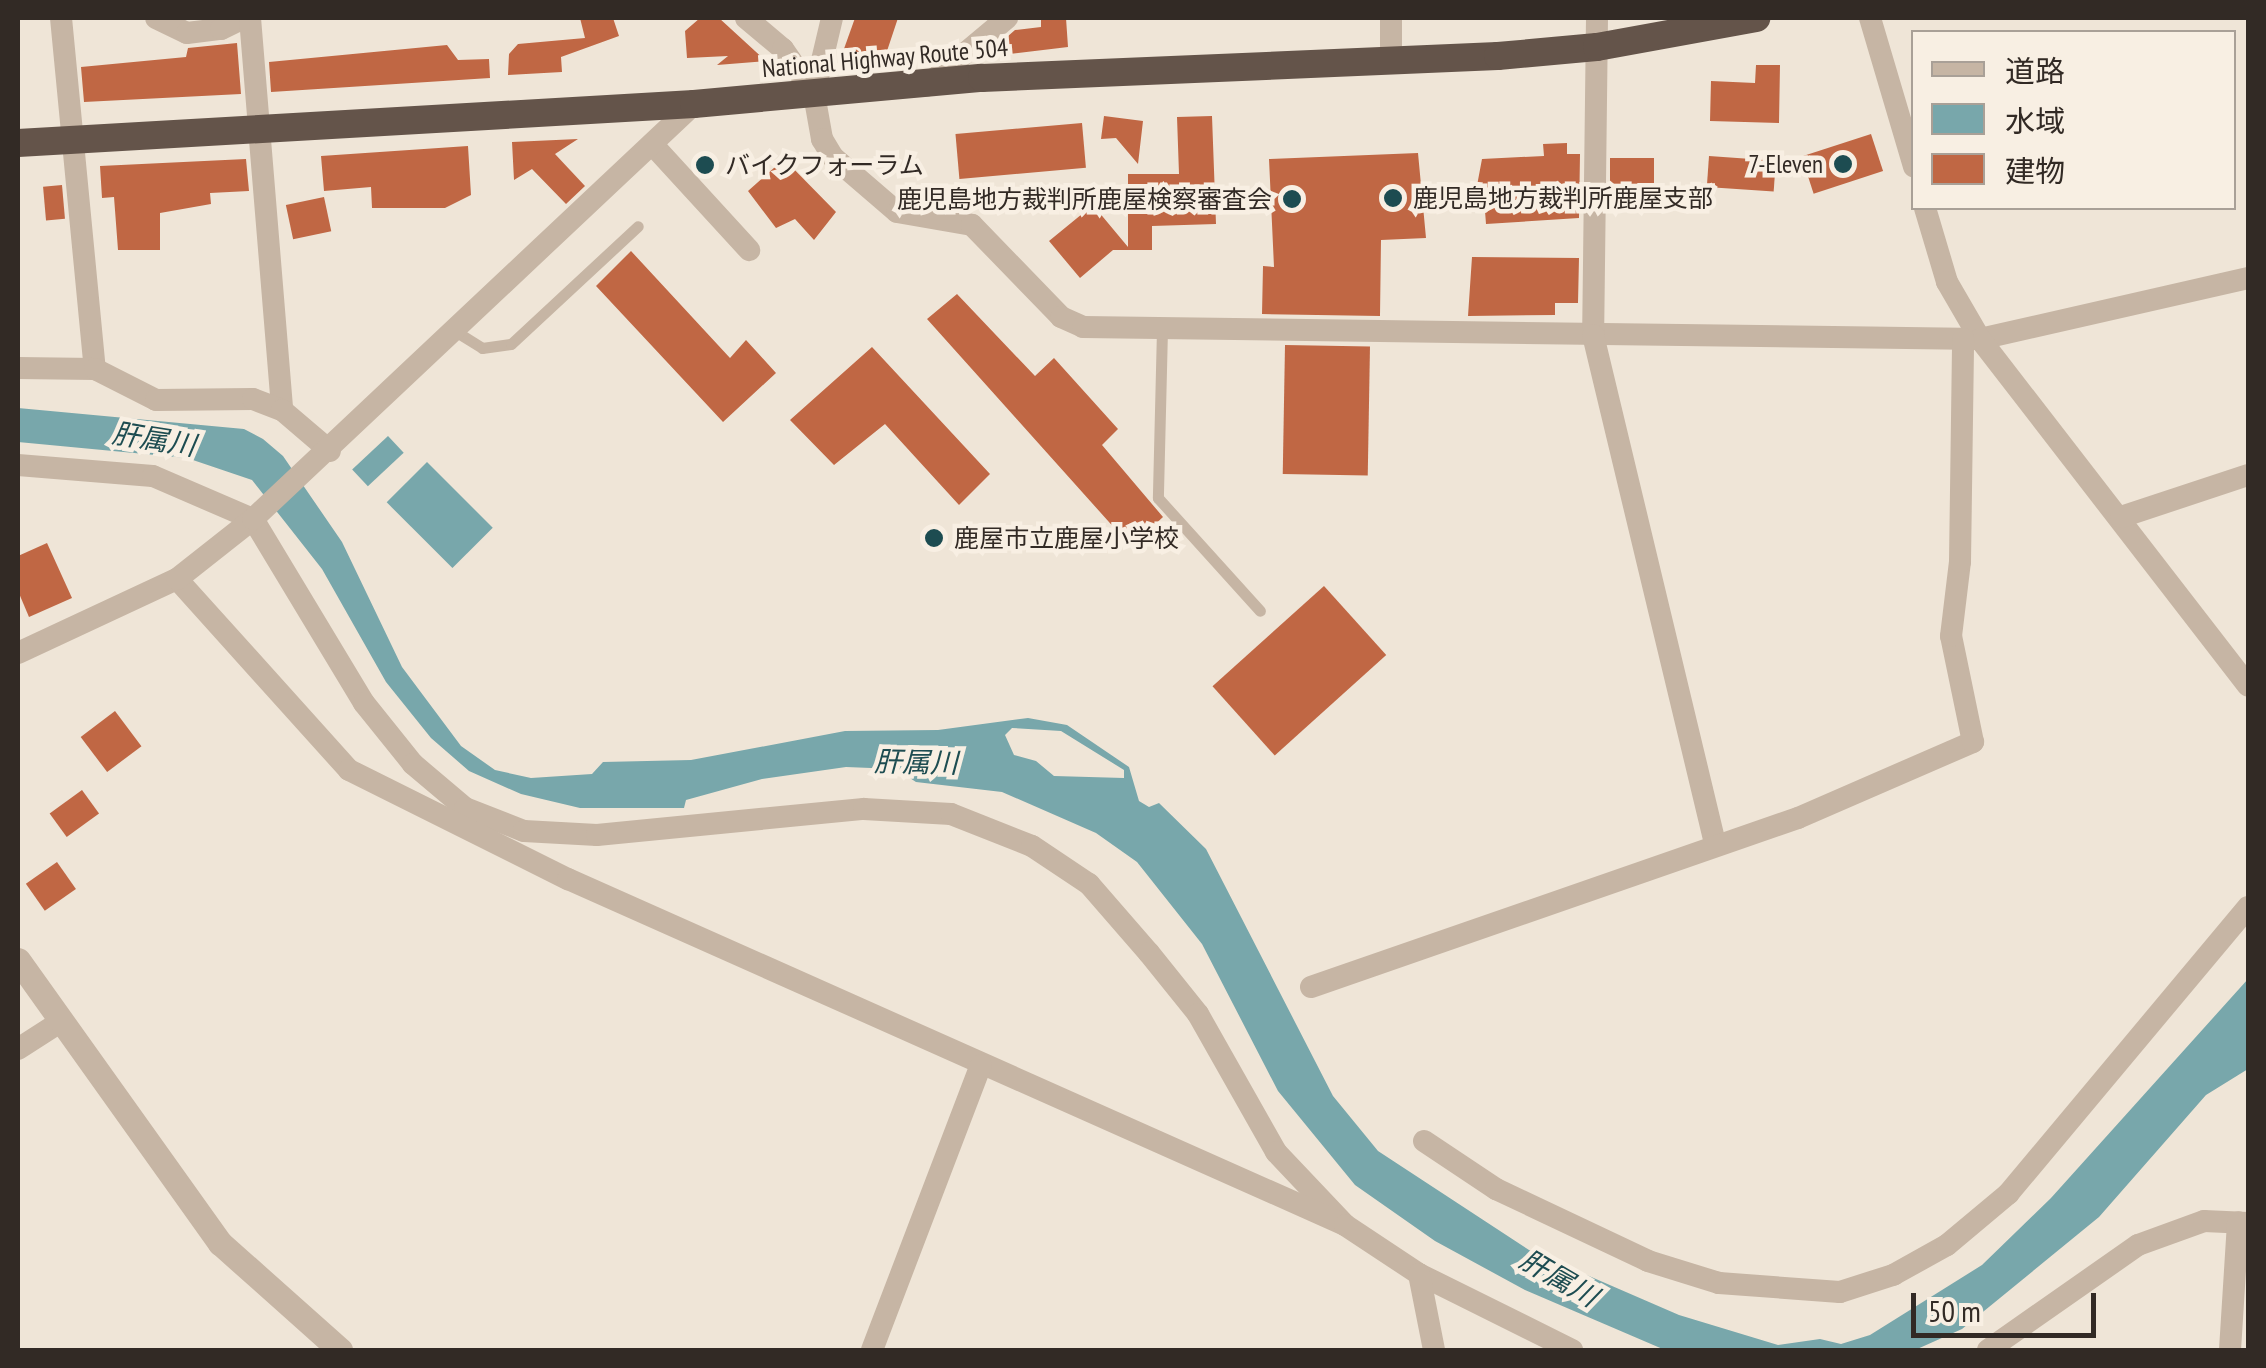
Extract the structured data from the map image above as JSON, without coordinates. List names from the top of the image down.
{
  "streets": {
    "highway": ["National Highway Route 504"]
  },
  "water": ["肝属川"],
  "places": [
    "7-Eleven",
    "バイクフォーラム",
    "鹿児島地方裁判所鹿屋支部",
    "鹿児島地方裁判所鹿屋検察審査会",
    "鹿屋市立鹿屋小学校"
  ],
  "legend": ["道路", "水域", "建物"],
  "scale_bar": "50 m"
}
